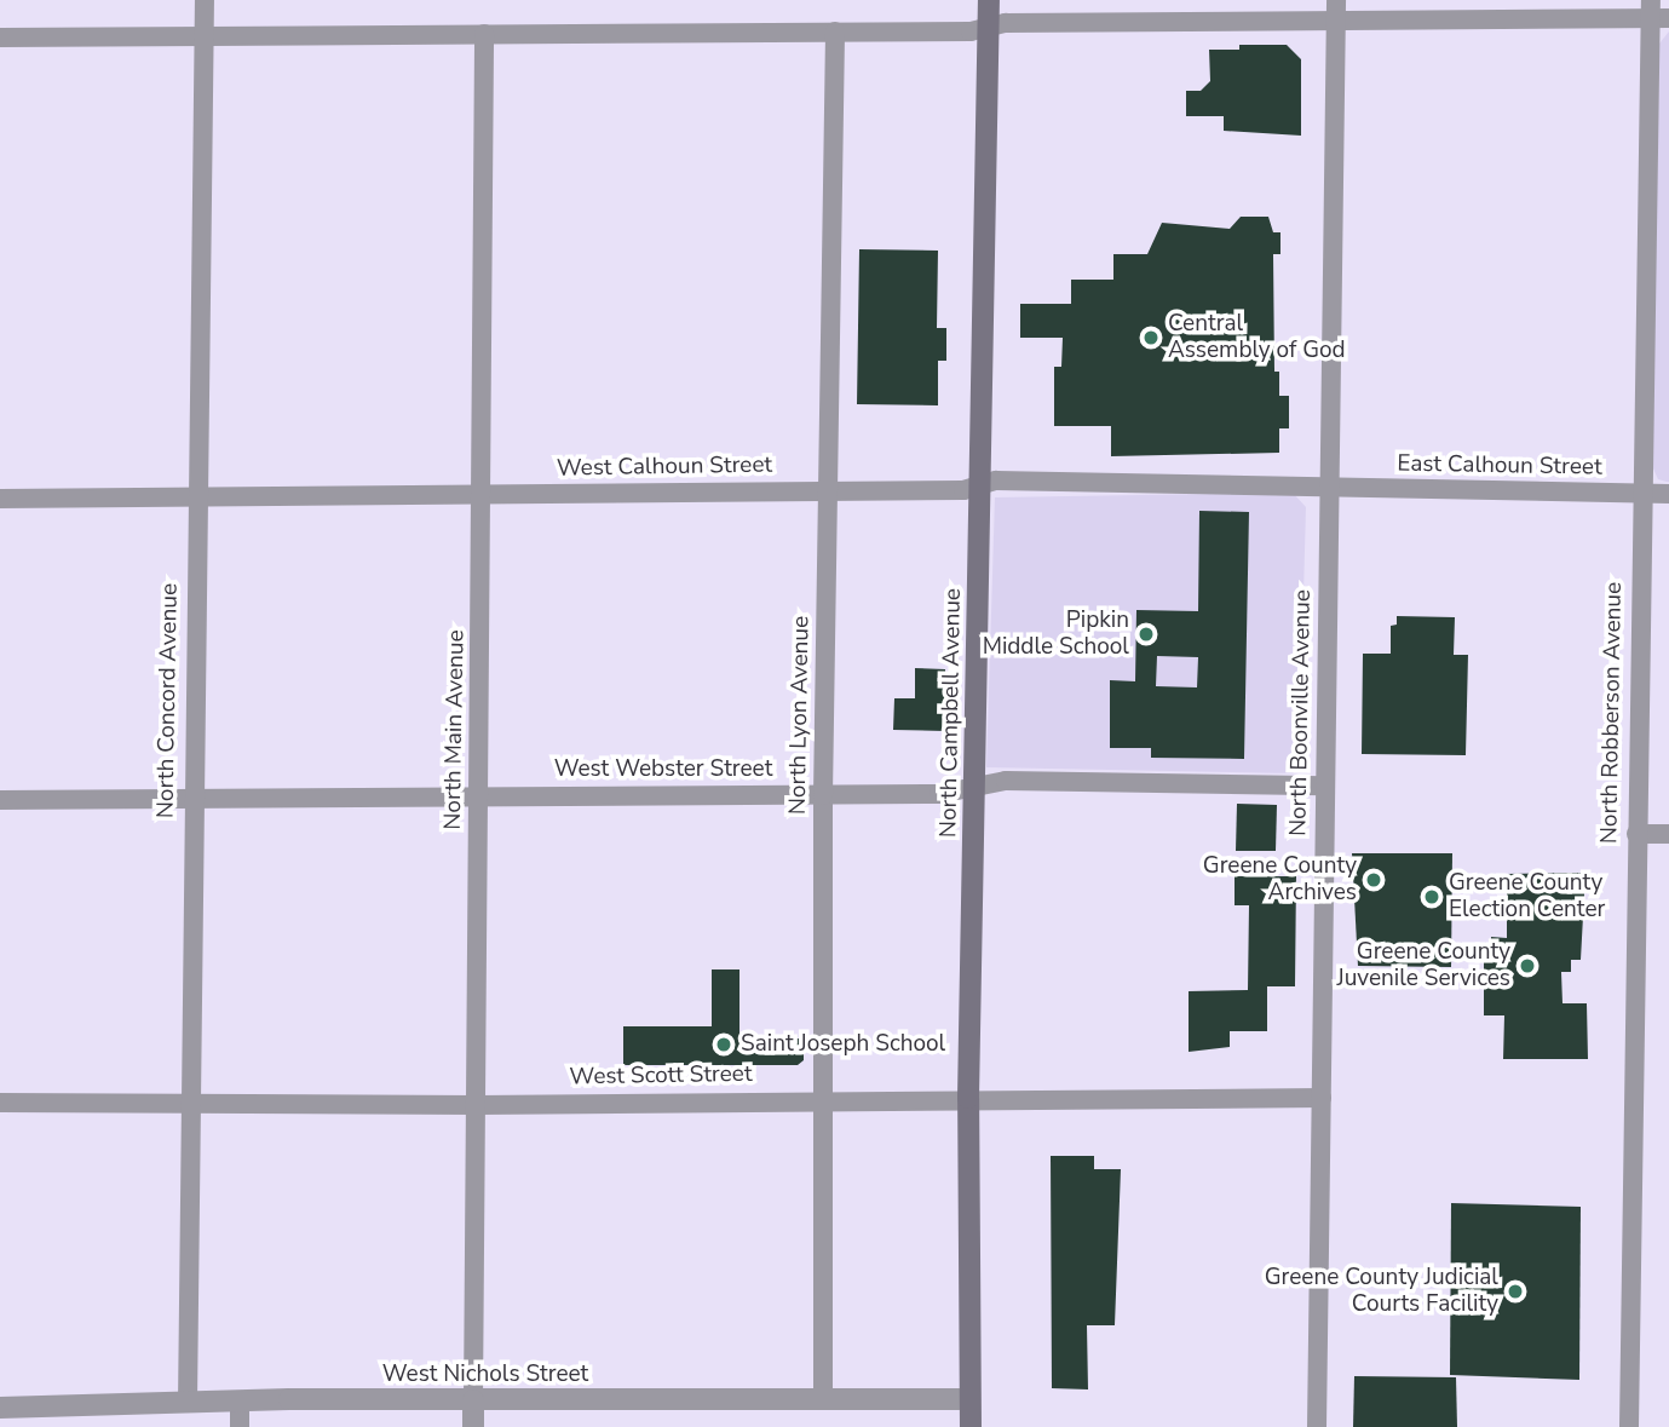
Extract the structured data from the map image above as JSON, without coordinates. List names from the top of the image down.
{
  "streets": {
    "main road": ["North Campbell Avenue"],
    "street": [
      "East Calhoun Street",
      "West Calhoun Street",
      "North Concord Avenue",
      "North Boonville Avenue",
      "North Robberson Avenue",
      "North Lyon Avenue",
      "North Main Avenue",
      "West Webster Street",
      "West Scott Street",
      "West Nichols Street"
    ]
  },
  "crossings": [
    ["East Calhoun Street", "West Calhoun Street"],
    ["East Calhoun Street", "North Boonville Avenue"],
    ["East Calhoun Street", "North Robberson Avenue"],
    ["West Calhoun Street", "North Concord Avenue"],
    ["West Calhoun Street", "North Campbell Avenue"],
    ["West Calhoun Street", "North Boonville Avenue"],
    ["West Calhoun Street", "North Lyon Avenue"],
    ["West Calhoun Street", "North Main Avenue"],
    ["North Concord Avenue", "West Webster Street"],
    ["North Concord Avenue", "West Scott Street"],
    ["North Concord Avenue", "West Nichols Street"],
    ["North Campbell Avenue", "West Webster Street"],
    ["North Campbell Avenue", "West Scott Street"],
    ["North Campbell Avenue", "West Nichols Street"],
    ["North Boonville Avenue", "West Webster Street"],
    ["North Boonville Avenue", "West Scott Street"],
    ["North Lyon Avenue", "West Webster Street"],
    ["North Lyon Avenue", "West Scott Street"],
    ["North Lyon Avenue", "West Nichols Street"],
    ["North Main Avenue", "West Webster Street"],
    ["North Main Avenue", "West Scott Street"],
    ["North Main Avenue", "West Nichols Street"]
  ],
  "places": [
    "Central Assembly of God",
    "Pipkin Middle School",
    "Greene County Archives",
    "Greene County Election Center",
    "Greene County Juvenile Services",
    "Saint Joseph School",
    "Greene County Judicial Courts Facility"
  ]
}
